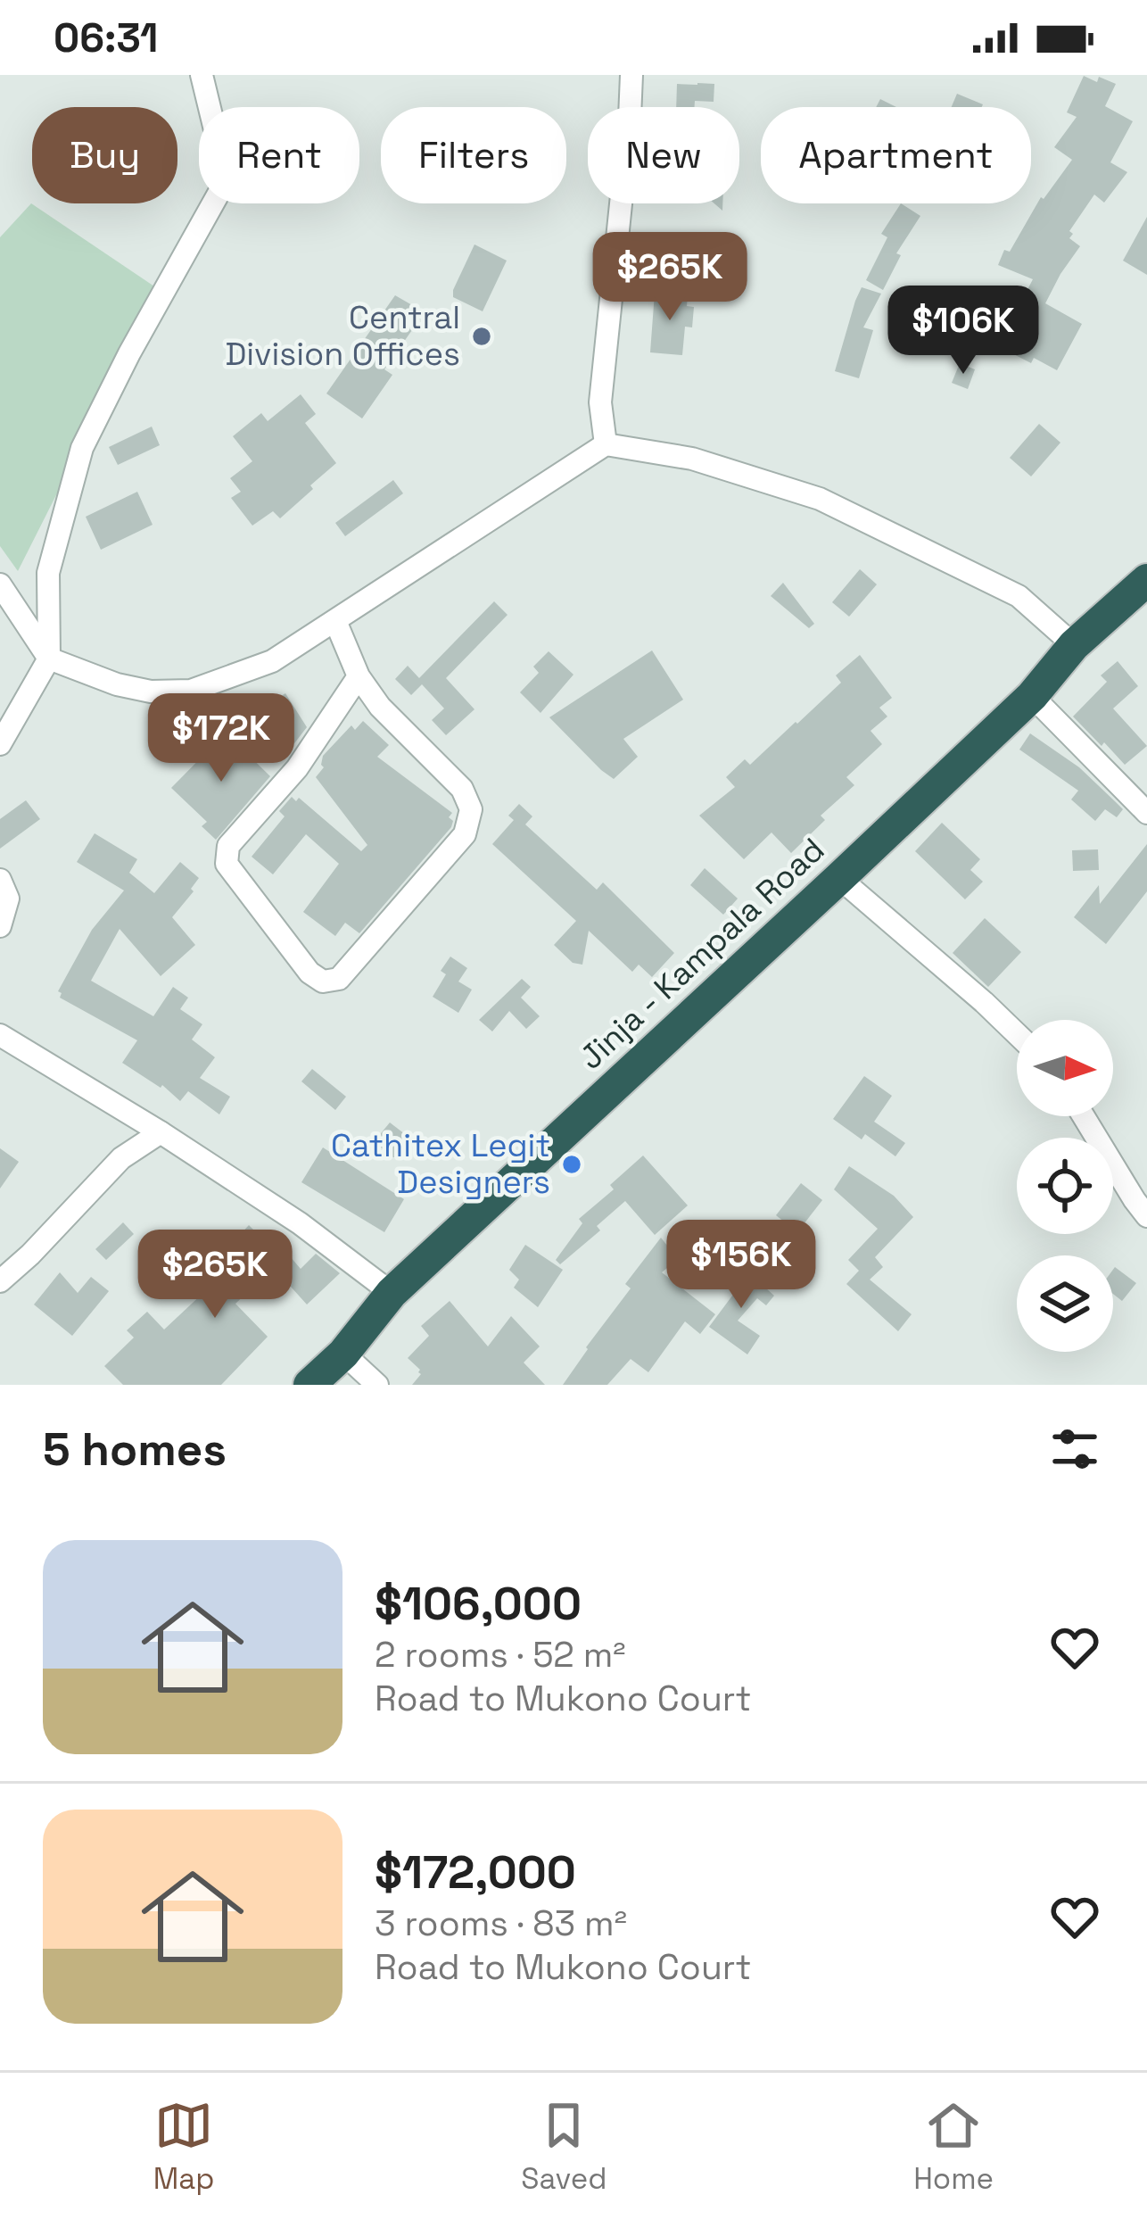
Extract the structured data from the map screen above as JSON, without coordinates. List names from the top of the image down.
{
  "streets": {
    "highway": ["Jinja - Kampala Road"]
  },
  "places": ["Central Division Offices", "Cathitex Legit Designers"],
  "north": "right",
  "page": {
    "status": "06:31",
    "chip": [
      "Buy",
      "Rent",
      "Filters",
      "New",
      "Apartment"
    ],
    "price": [
      "$265K",
      "$106K",
      "$172K",
      "$156K",
      "$265K"
    ],
    "heading": "5 homes",
    "list": [
      {
        "name": "$106,000",
        "note": "2 rooms · 52 m² · Road to Mukono Court"
      },
      {
        "name": "$172,000",
        "note": "3 rooms · 83 m² · Road to Mukono Court"
      }
    ],
    "tabs": ["Map", "Saved", "Home"]
  }
}
